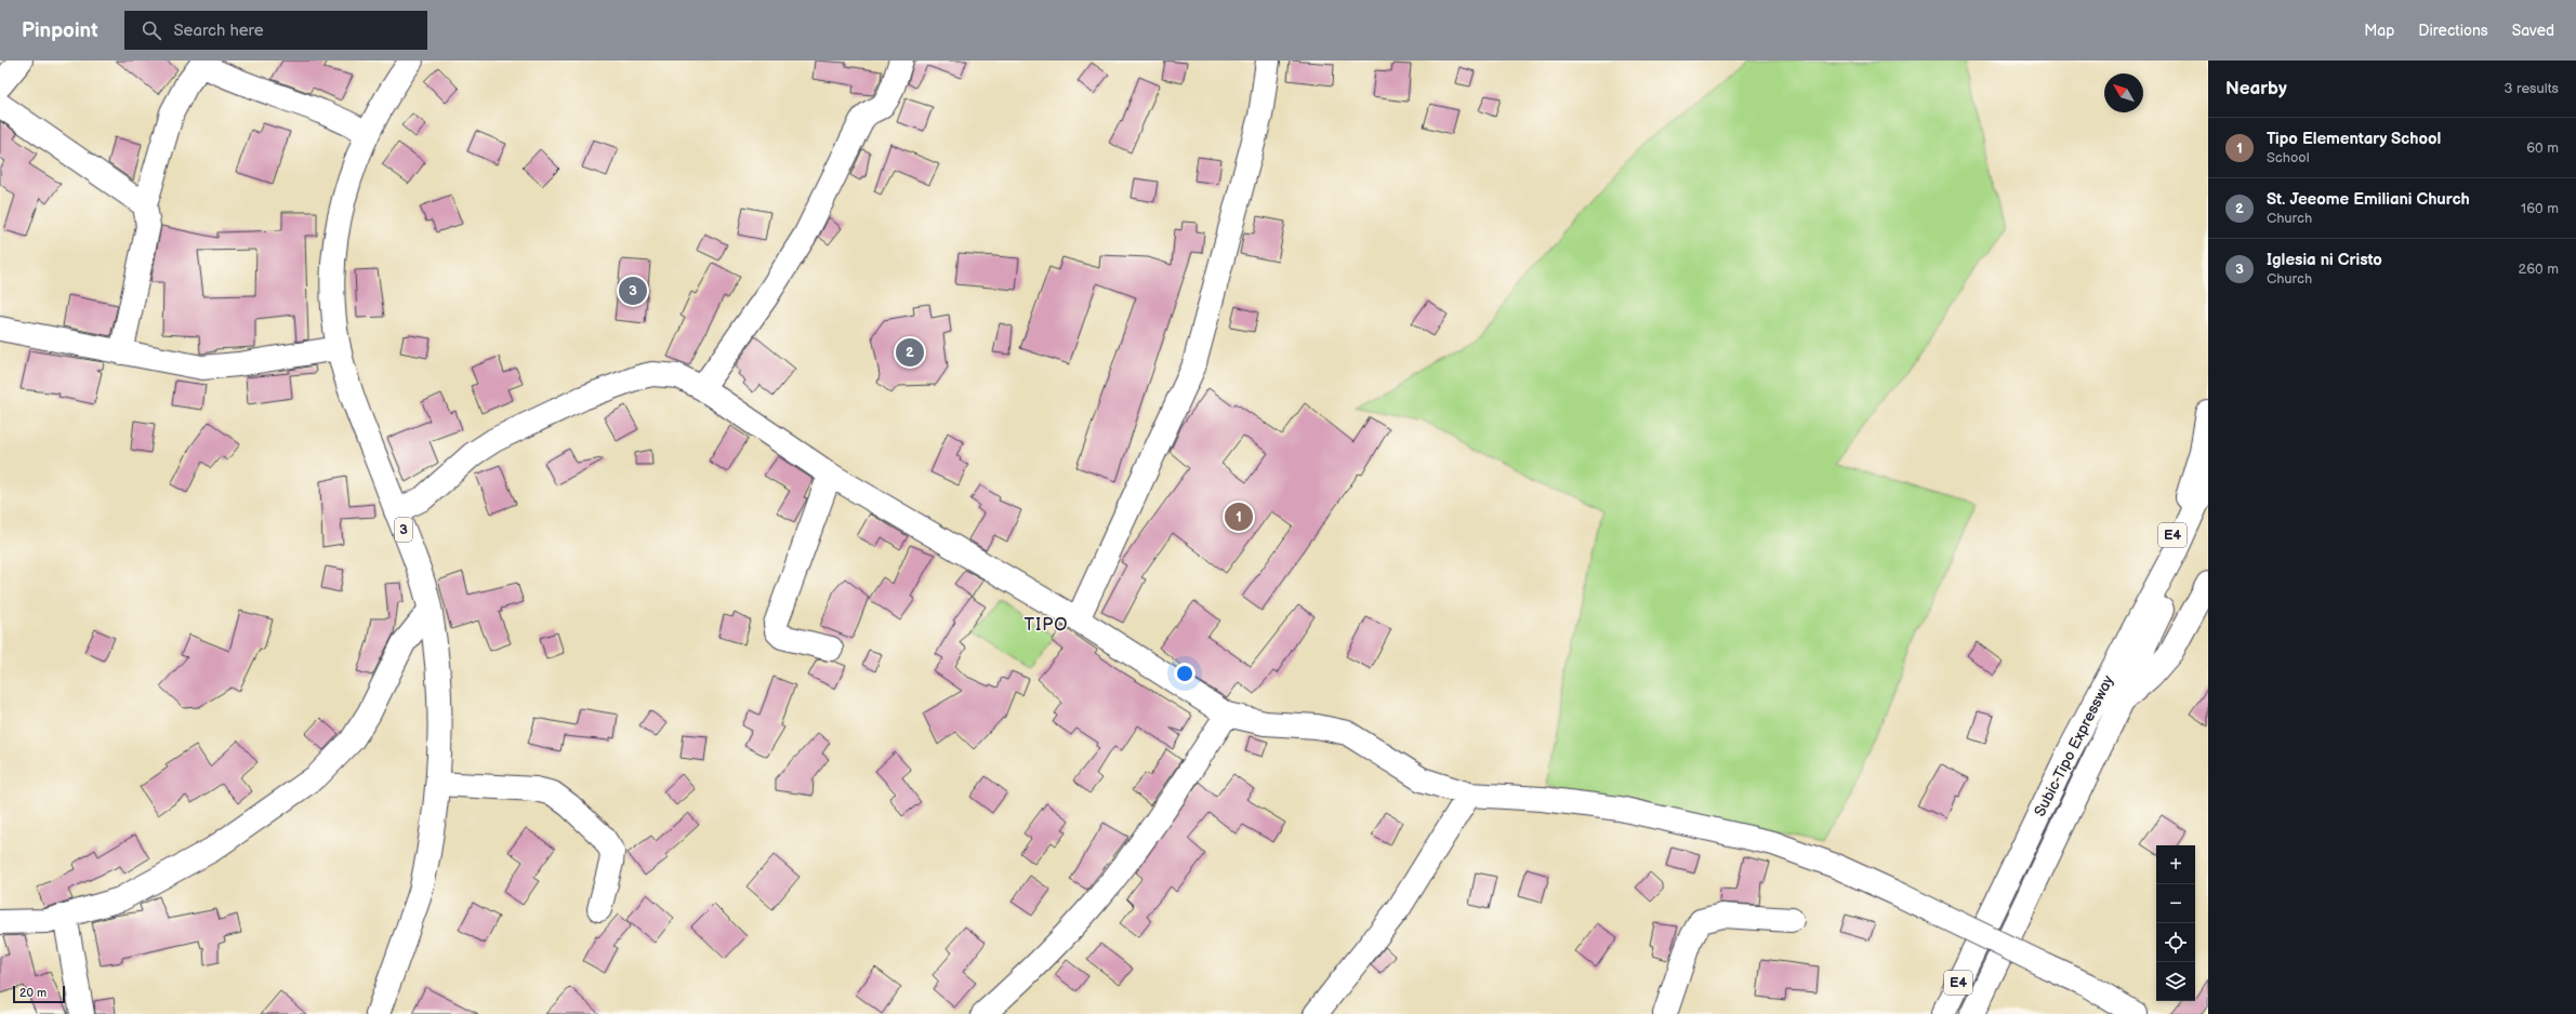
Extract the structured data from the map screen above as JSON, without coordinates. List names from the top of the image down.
{
  "streets": {
    "main road": ["3", "E4", "Subic-Tipo Expressway"]
  },
  "crossings": [
    ["E4", "Subic-Tipo Expressway"]
  ],
  "districts": ["TIPO"],
  "scale_bar": "20 m",
  "north": "top left",
  "page": {
    "header": "Pinpoint",
    "search": "Search here",
    "nav": ["Map", "Directions", "Saved"],
    "heading": ["Nearby", "3 results"],
    "list": [
      {
        "mark": "1",
        "name": "Tipo Elementary School",
        "note": "School",
        "value": "60 m"
      },
      {
        "mark": "2",
        "name": "St. Jeeome Emiliani Church",
        "note": "Church",
        "value": "160 m"
      },
      {
        "mark": "3",
        "name": "Iglesia ni Cristo",
        "note": "Church",
        "value": "260 m"
      }
    ],
    "pins": ["3", "2", "1"],
    "map_buttons": ["+", "−"],
    "scale": "20 m"
  }
}
